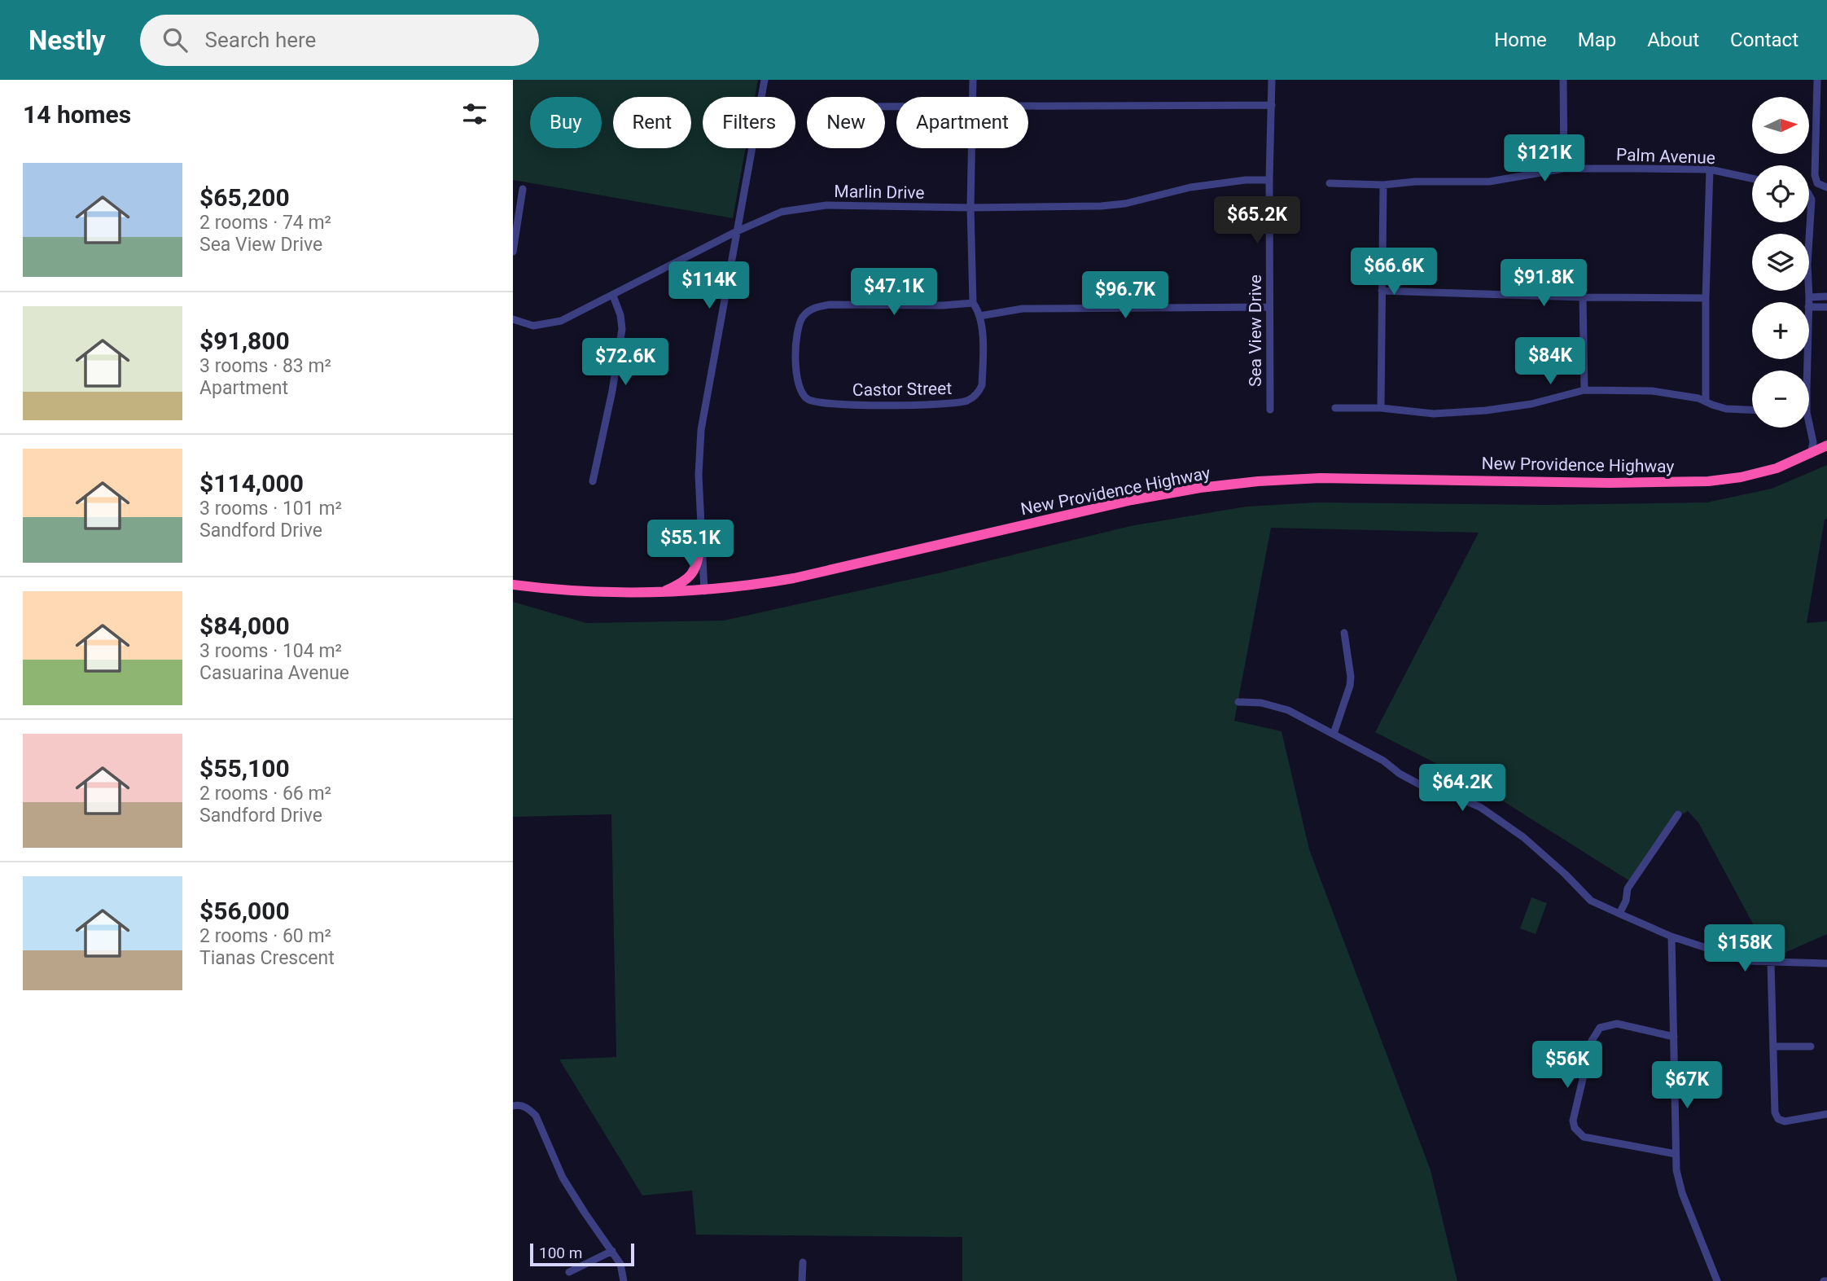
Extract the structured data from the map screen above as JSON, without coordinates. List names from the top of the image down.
{
  "streets": {
    "highway": ["New Providence Highway"],
    "street": [
      "Palm Avenue",
      "Marlin Drive",
      "Sea View Drive",
      "Castor Street"
    ]
  },
  "crossings": [
    ["Marlin Drive", "Sea View Drive"],
    ["Marlin Drive", "Castor Street"]
  ],
  "scale_bar": "100 m",
  "north": "right",
  "page": {
    "header": "Nestly",
    "search": "Search here",
    "nav": [
      "Home",
      "Map",
      "About",
      "Contact"
    ],
    "heading": "14 homes",
    "map_buttons": ["+", "−"],
    "chip": [
      "Buy",
      "Rent",
      "Filters",
      "New",
      "Apartment"
    ],
    "price": [
      "$121K",
      "$65.2K",
      "$66.6K",
      "$91.8K",
      "$114K",
      "$47.1K",
      "$96.7K",
      "$84K",
      "$72.6K",
      "$55.1K",
      "$64.2K",
      "$158K",
      "$56K",
      "$67K"
    ],
    "list": [
      {
        "name": "$65,200",
        "note": "2 rooms · 74 m² · Sea View Drive"
      },
      {
        "name": "$91,800",
        "note": "3 rooms · 83 m² · Apartment"
      },
      {
        "name": "$114,000",
        "note": "3 rooms · 101 m² · Sandford Drive"
      },
      {
        "name": "$84,000",
        "note": "3 rooms · 104 m² · Casuarina Avenue"
      },
      {
        "name": "$55,100",
        "note": "2 rooms · 66 m² · Sandford Drive"
      },
      {
        "name": "$56,000",
        "note": "2 rooms · 60 m² · Tianas Crescent"
      }
    ],
    "scale": "100 m"
  }
}
